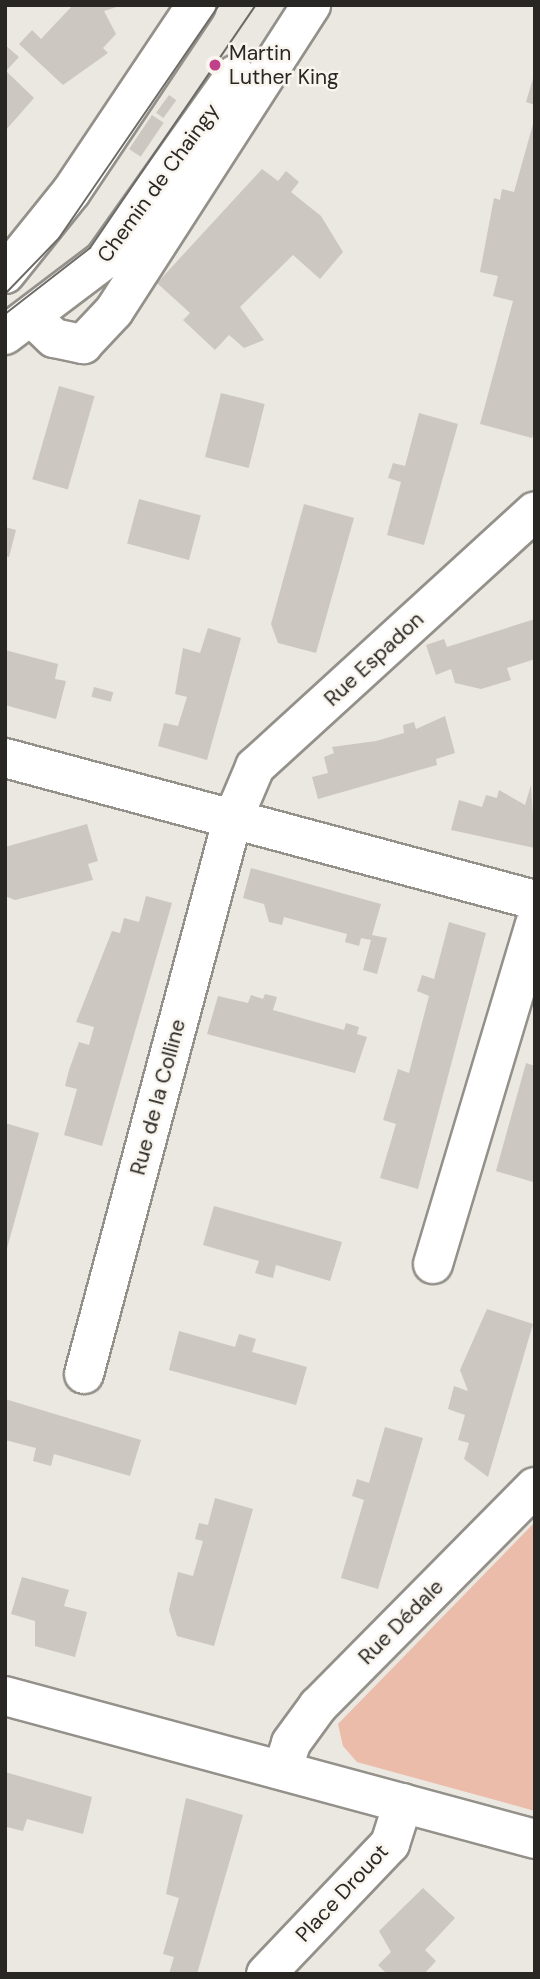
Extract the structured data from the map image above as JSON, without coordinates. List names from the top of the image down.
{
  "streets": {
    "street": [
      "Chemin de Chaingy",
      "Rue Espadon",
      "Rue de la Colline",
      "Rue Dédale",
      "Place Drouot"
    ]
  },
  "crossings": [
    ["Rue Espadon", "Rue de la Colline"]
  ],
  "places": ["Martin Luther King"]
}
